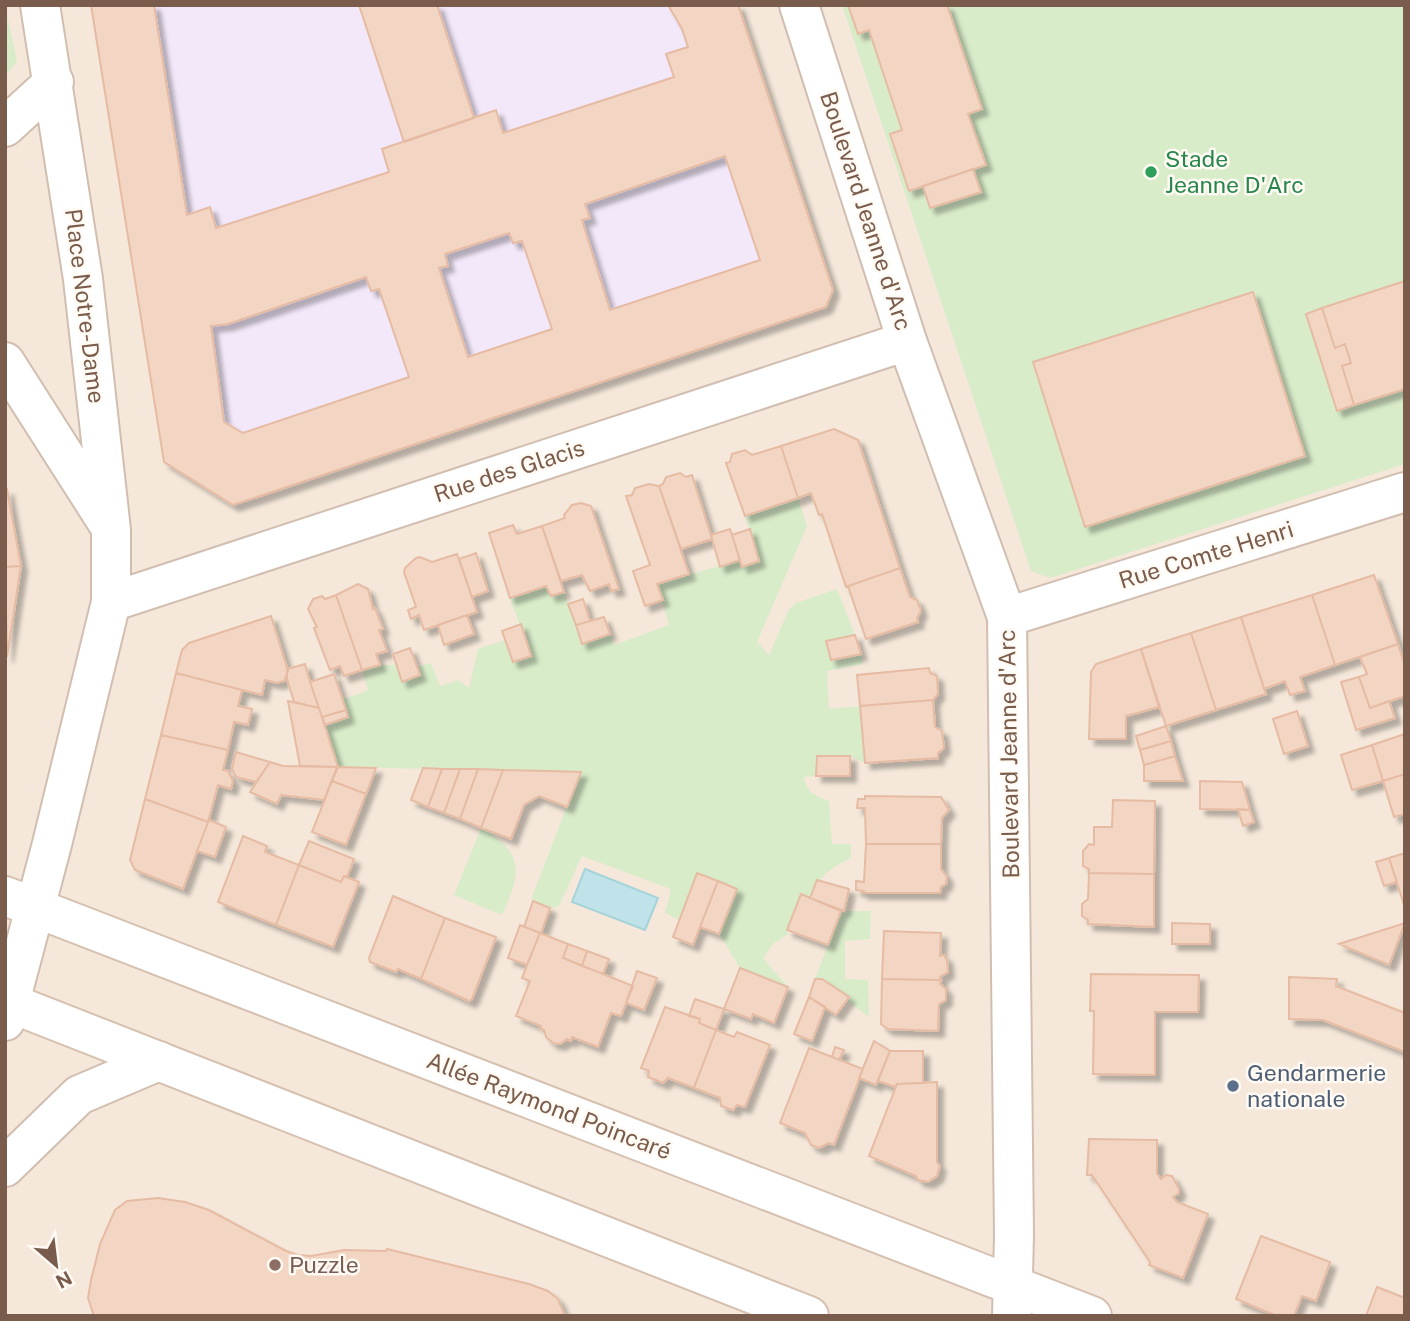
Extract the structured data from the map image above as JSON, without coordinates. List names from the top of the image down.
{
  "streets": {
    "street": [
      "Boulevard Jeanne d'Arc",
      "Place Notre-Dame",
      "Rue des Glacis",
      "Rue Comte Henri",
      "Allée Raymond Poincaré"
    ]
  },
  "crossings": [
    ["Boulevard Jeanne d'Arc", "Rue des Glacis"],
    ["Boulevard Jeanne d'Arc", "Rue Comte Henri"],
    ["Boulevard Jeanne d'Arc", "Allée Raymond Poincaré"],
    ["Place Notre-Dame", "Rue des Glacis"],
    ["Place Notre-Dame", "Allée Raymond Poincaré"]
  ],
  "places": ["Stade Jeanne D'Arc", "Gendarmerie nationale", "Puzzle"],
  "north": "bottom right"
}
